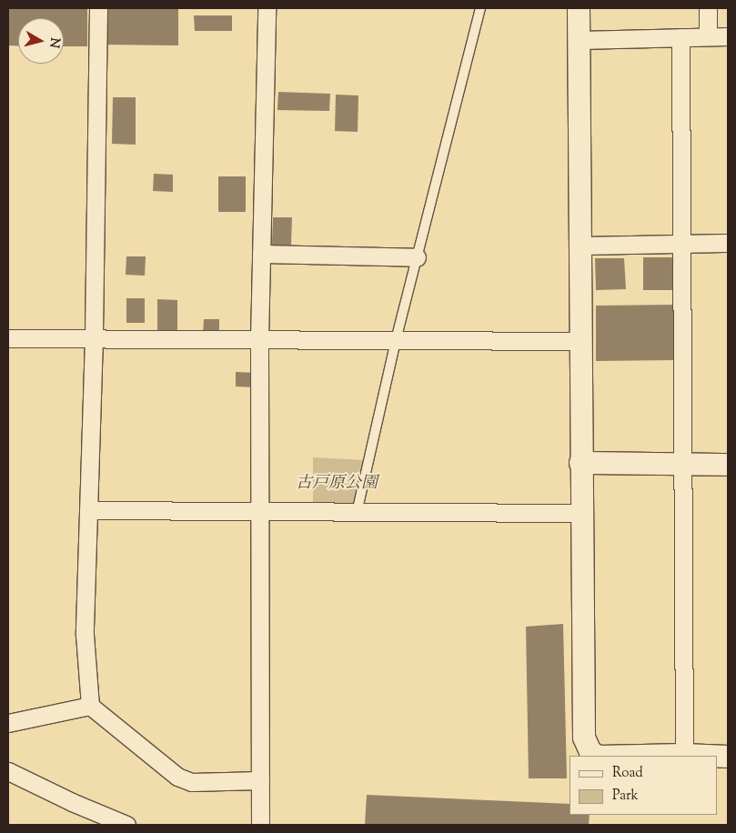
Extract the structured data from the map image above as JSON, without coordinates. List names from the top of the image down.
{
  "parks": ["古戸原公園"],
  "legend": ["Road", "Park"],
  "north": "right"
}
